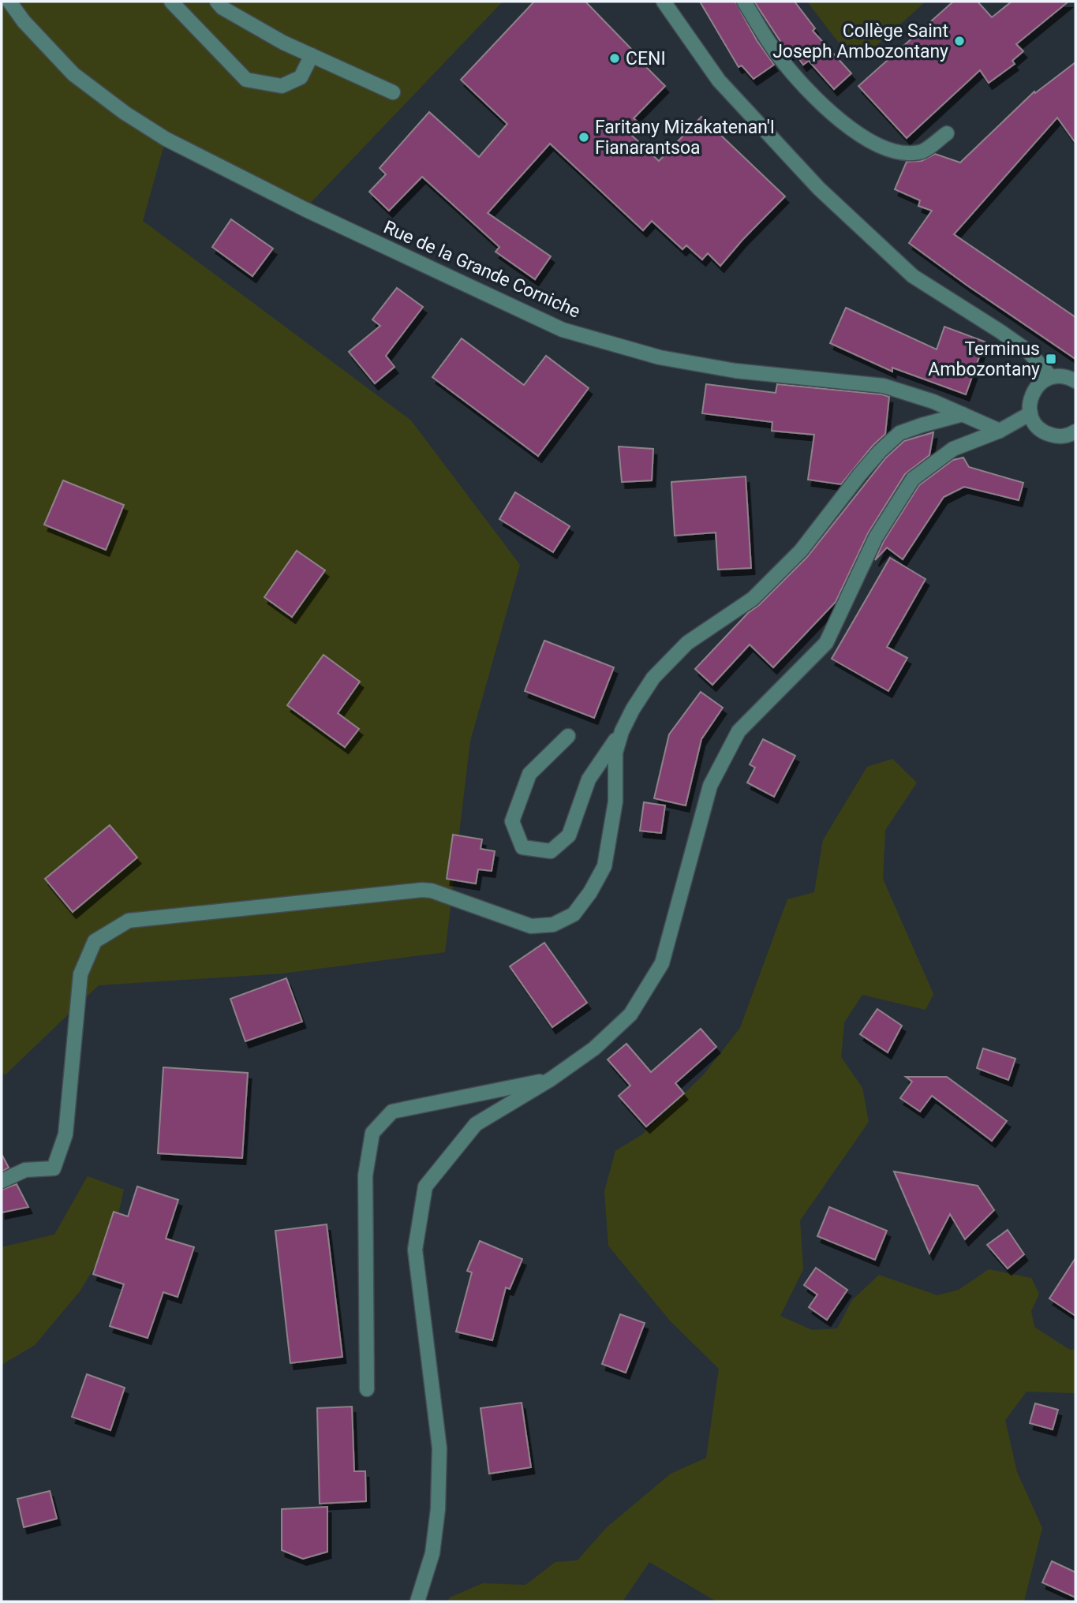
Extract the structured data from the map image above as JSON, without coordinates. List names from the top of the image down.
{
  "streets": {
    "street": ["Rue de la Grande Corniche"]
  },
  "places": {
    "other": ["Collège Saint Joseph Ambozontany", "CENI", "Faritany Mizakatenan'I Fianarantsoa"],
    "transit": ["Terminus Ambozontany"]
  }
}
